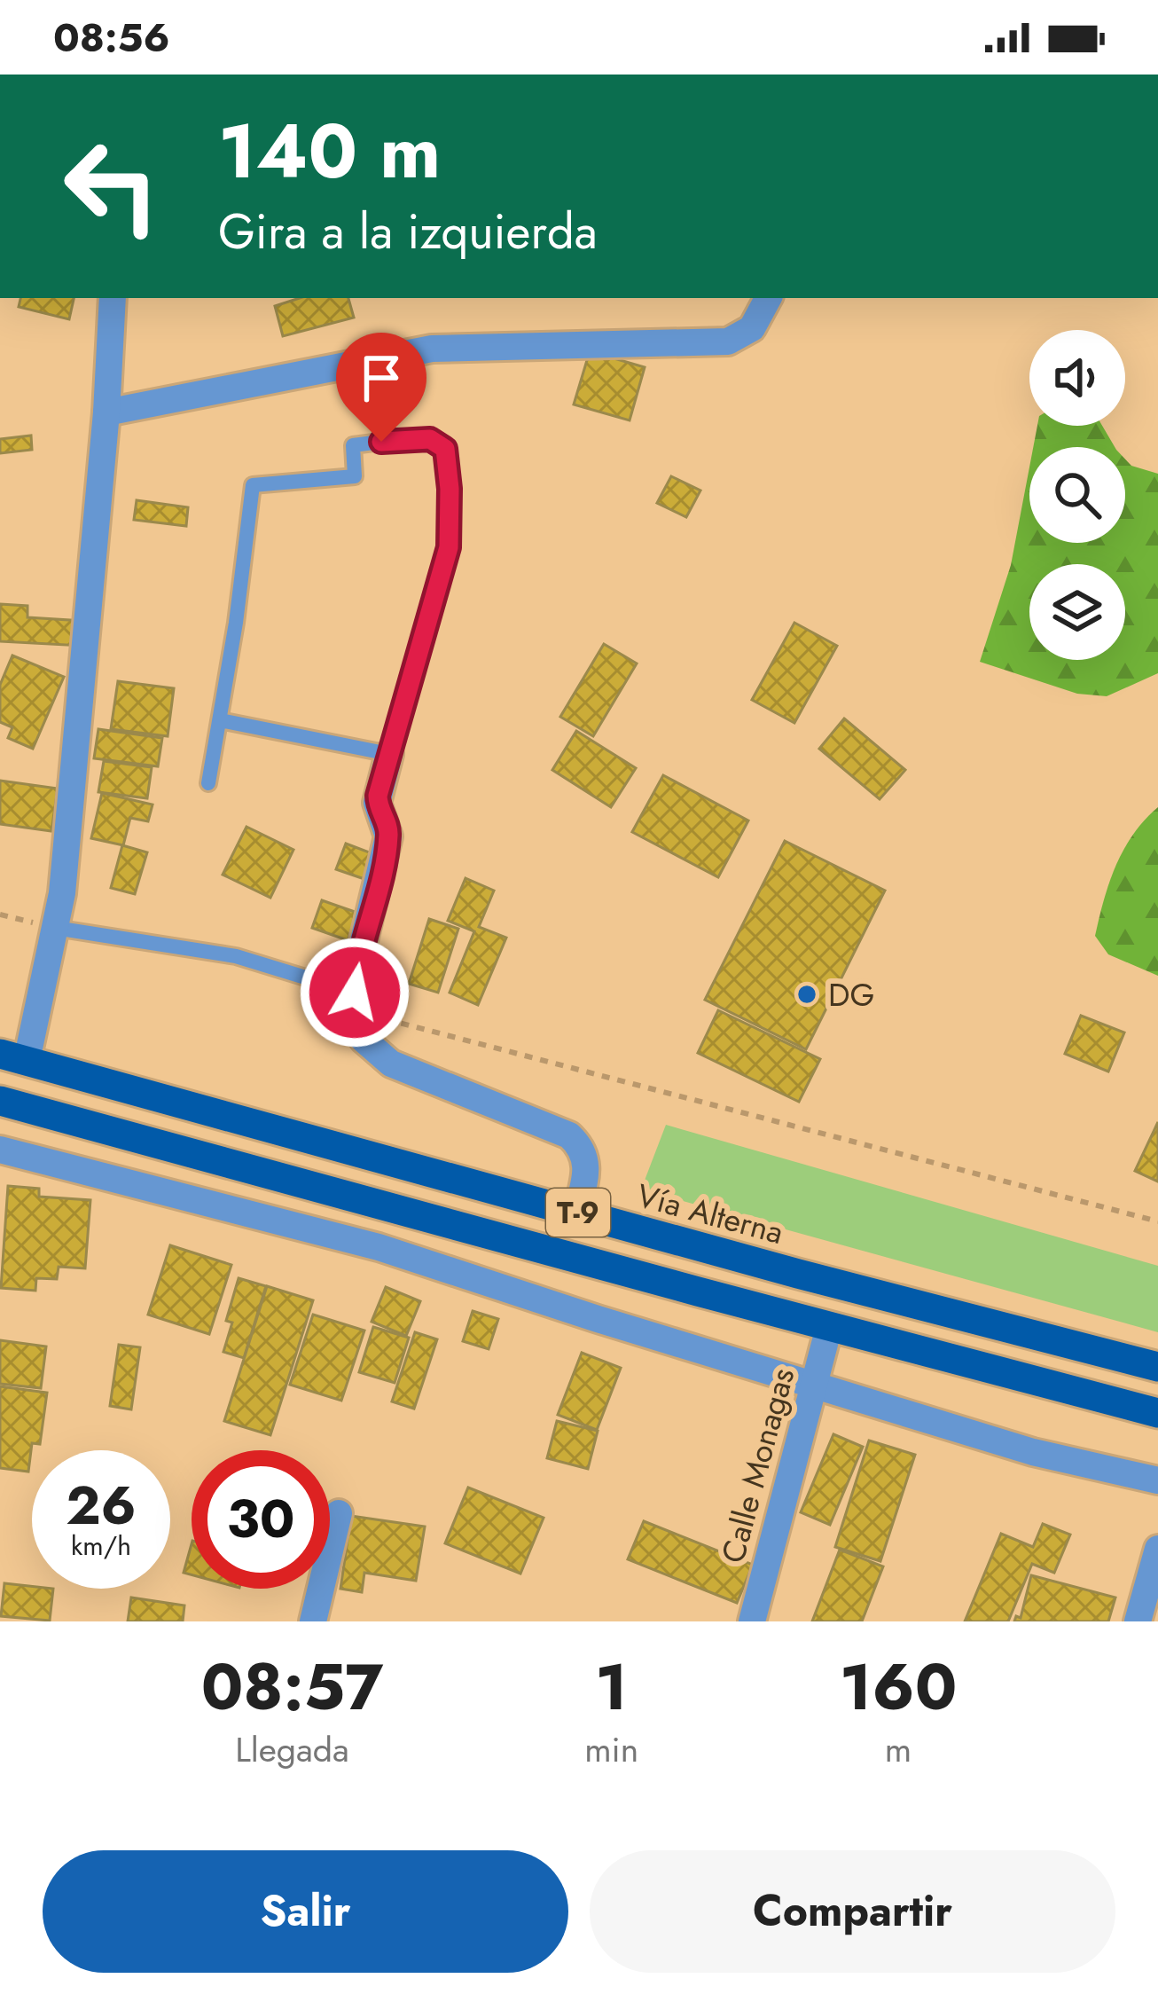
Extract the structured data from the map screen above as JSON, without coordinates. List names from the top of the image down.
{
  "streets": {
    "highway": ["T-9", "Vía Alterna"],
    "street": ["Calle Monagas"]
  },
  "crossings": [
    ["T-9", "Calle Monagas"]
  ],
  "places": ["DG"],
  "page": {
    "status": "08:56",
    "turn": ["140 m", "Gira a la izquierda"],
    "speed": "26 km/h",
    "limit": "30",
    "eta": [
      "08:57",
      "Llegada",
      "1",
      "min",
      "160",
      "m"
    ],
    "buttons": ["Salir", "Compartir"]
  }
}
